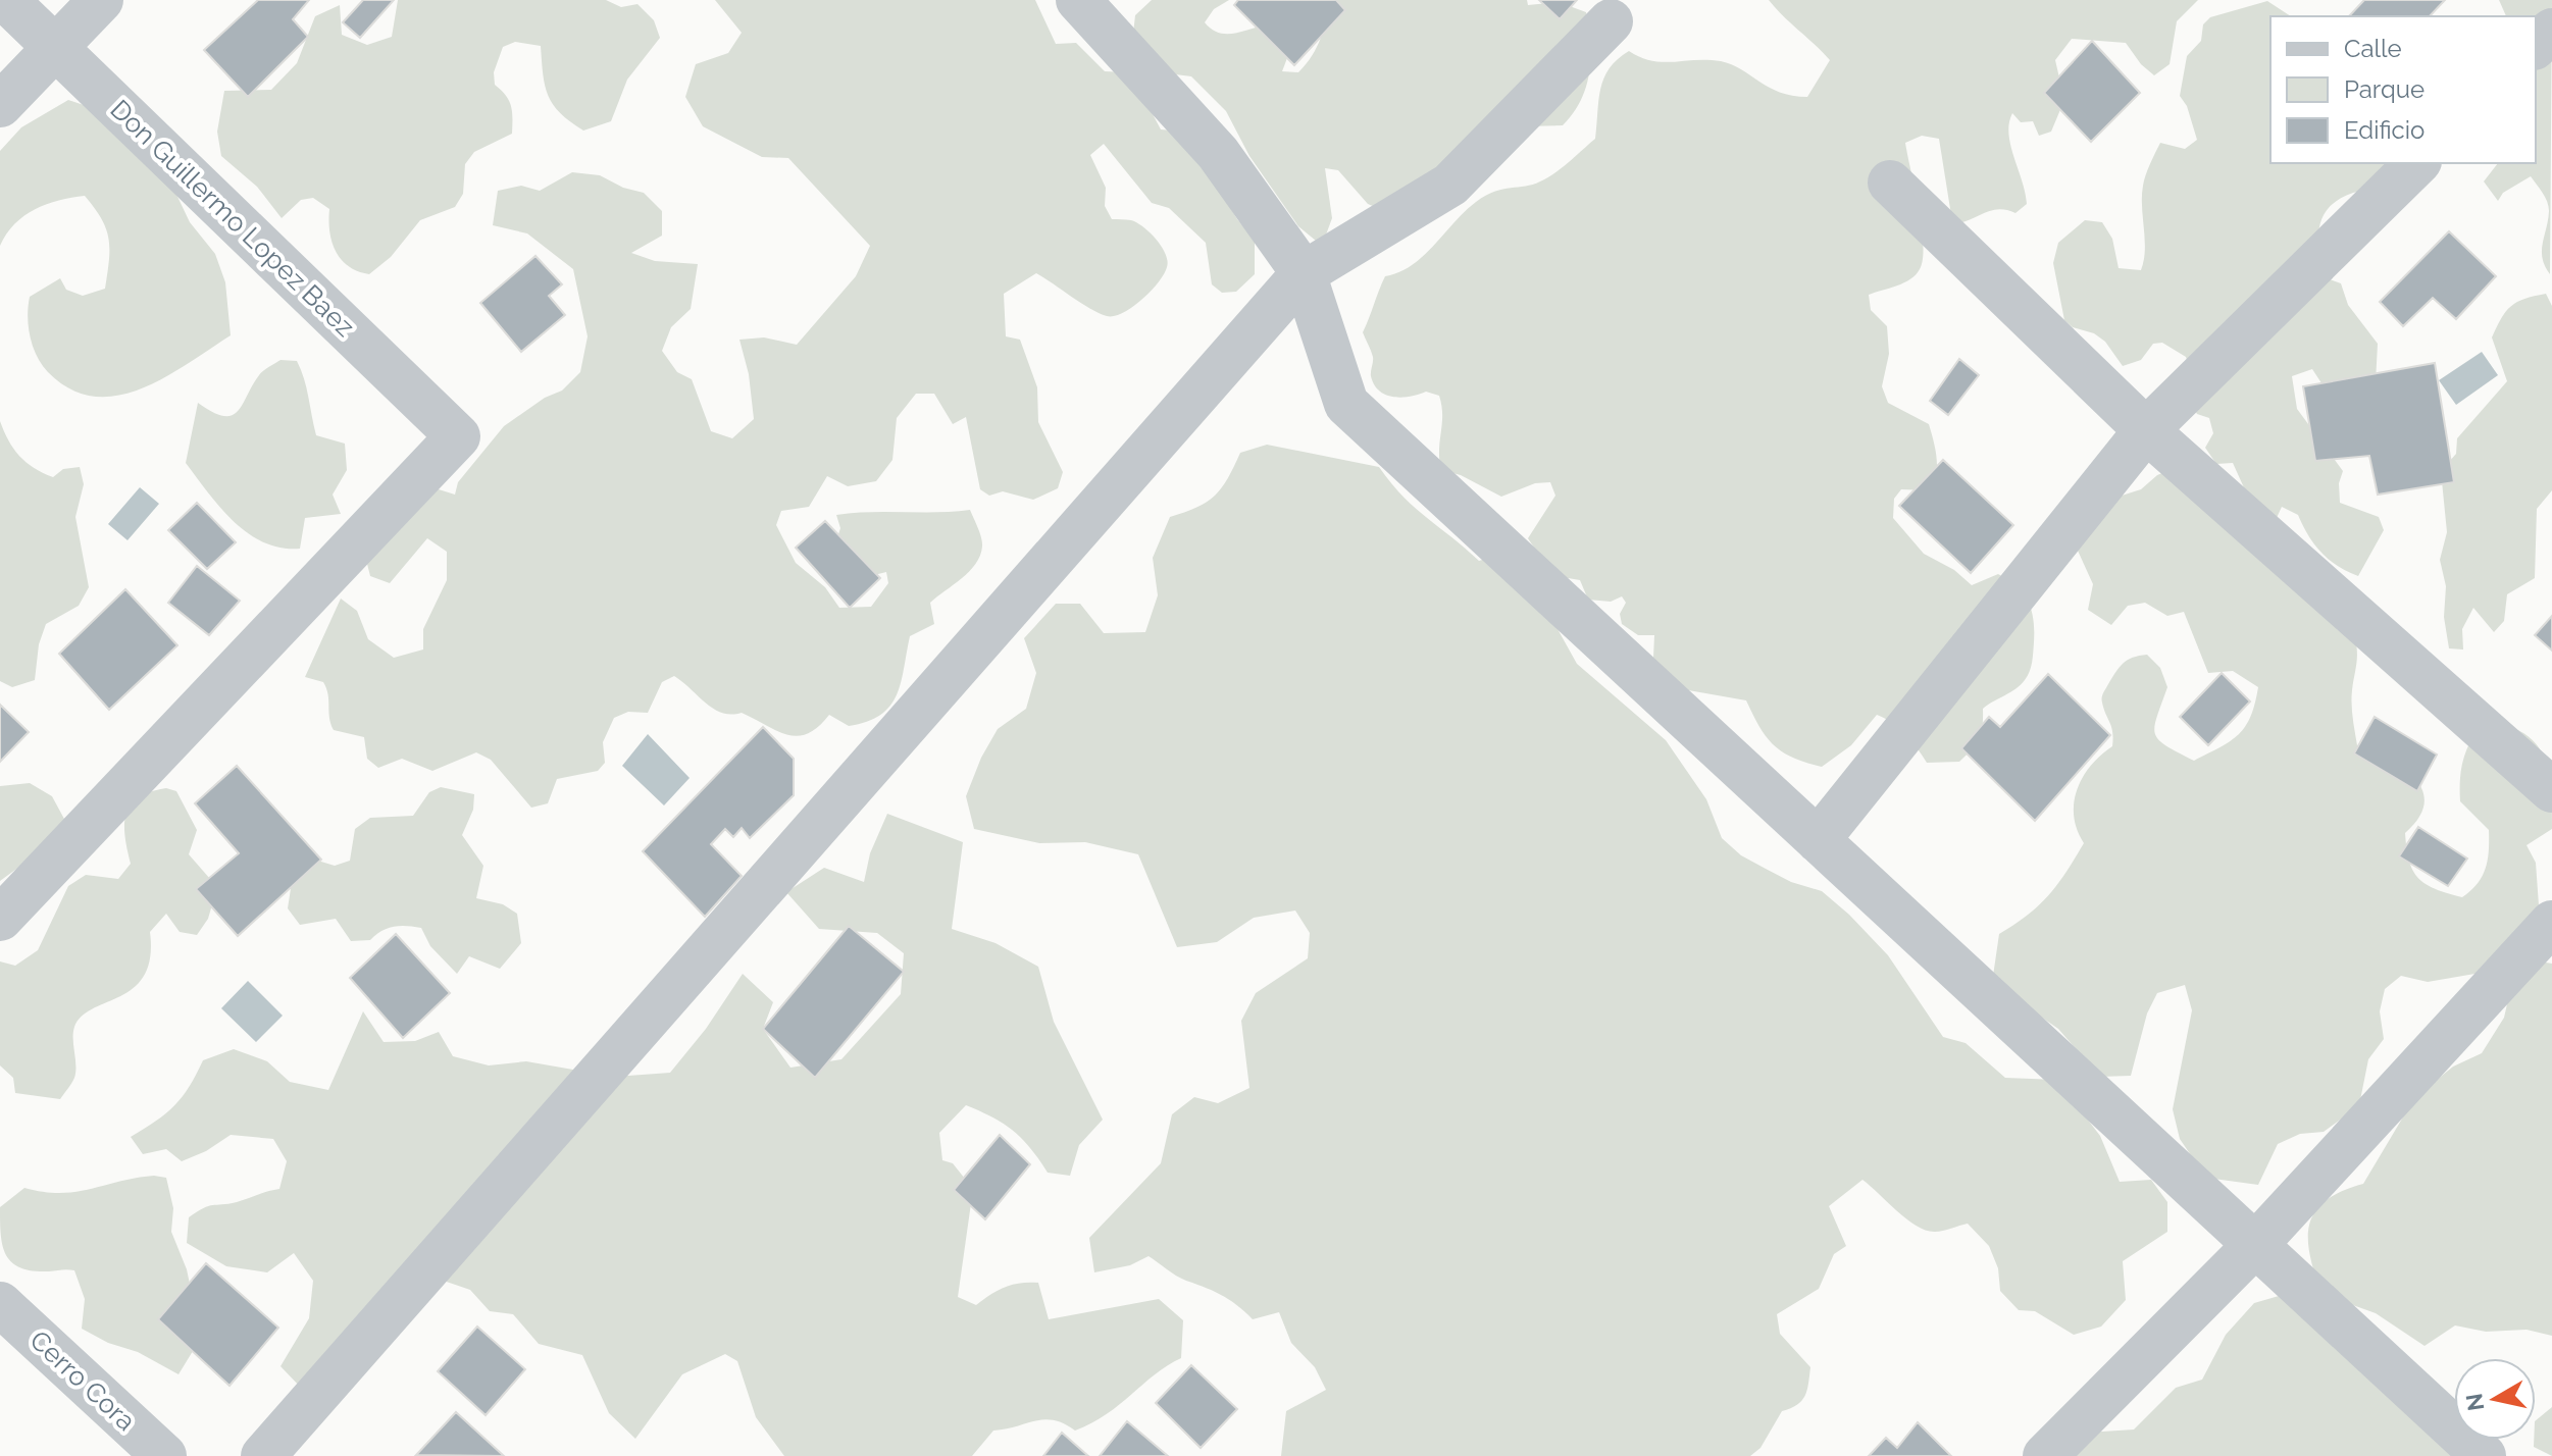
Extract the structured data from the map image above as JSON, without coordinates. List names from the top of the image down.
{
  "streets": {
    "street": ["Don Guillermo Lopez Baez", "Cerro Cora"]
  },
  "legend": ["Calle", "Parque", "Edificio"],
  "north": "left"
}
